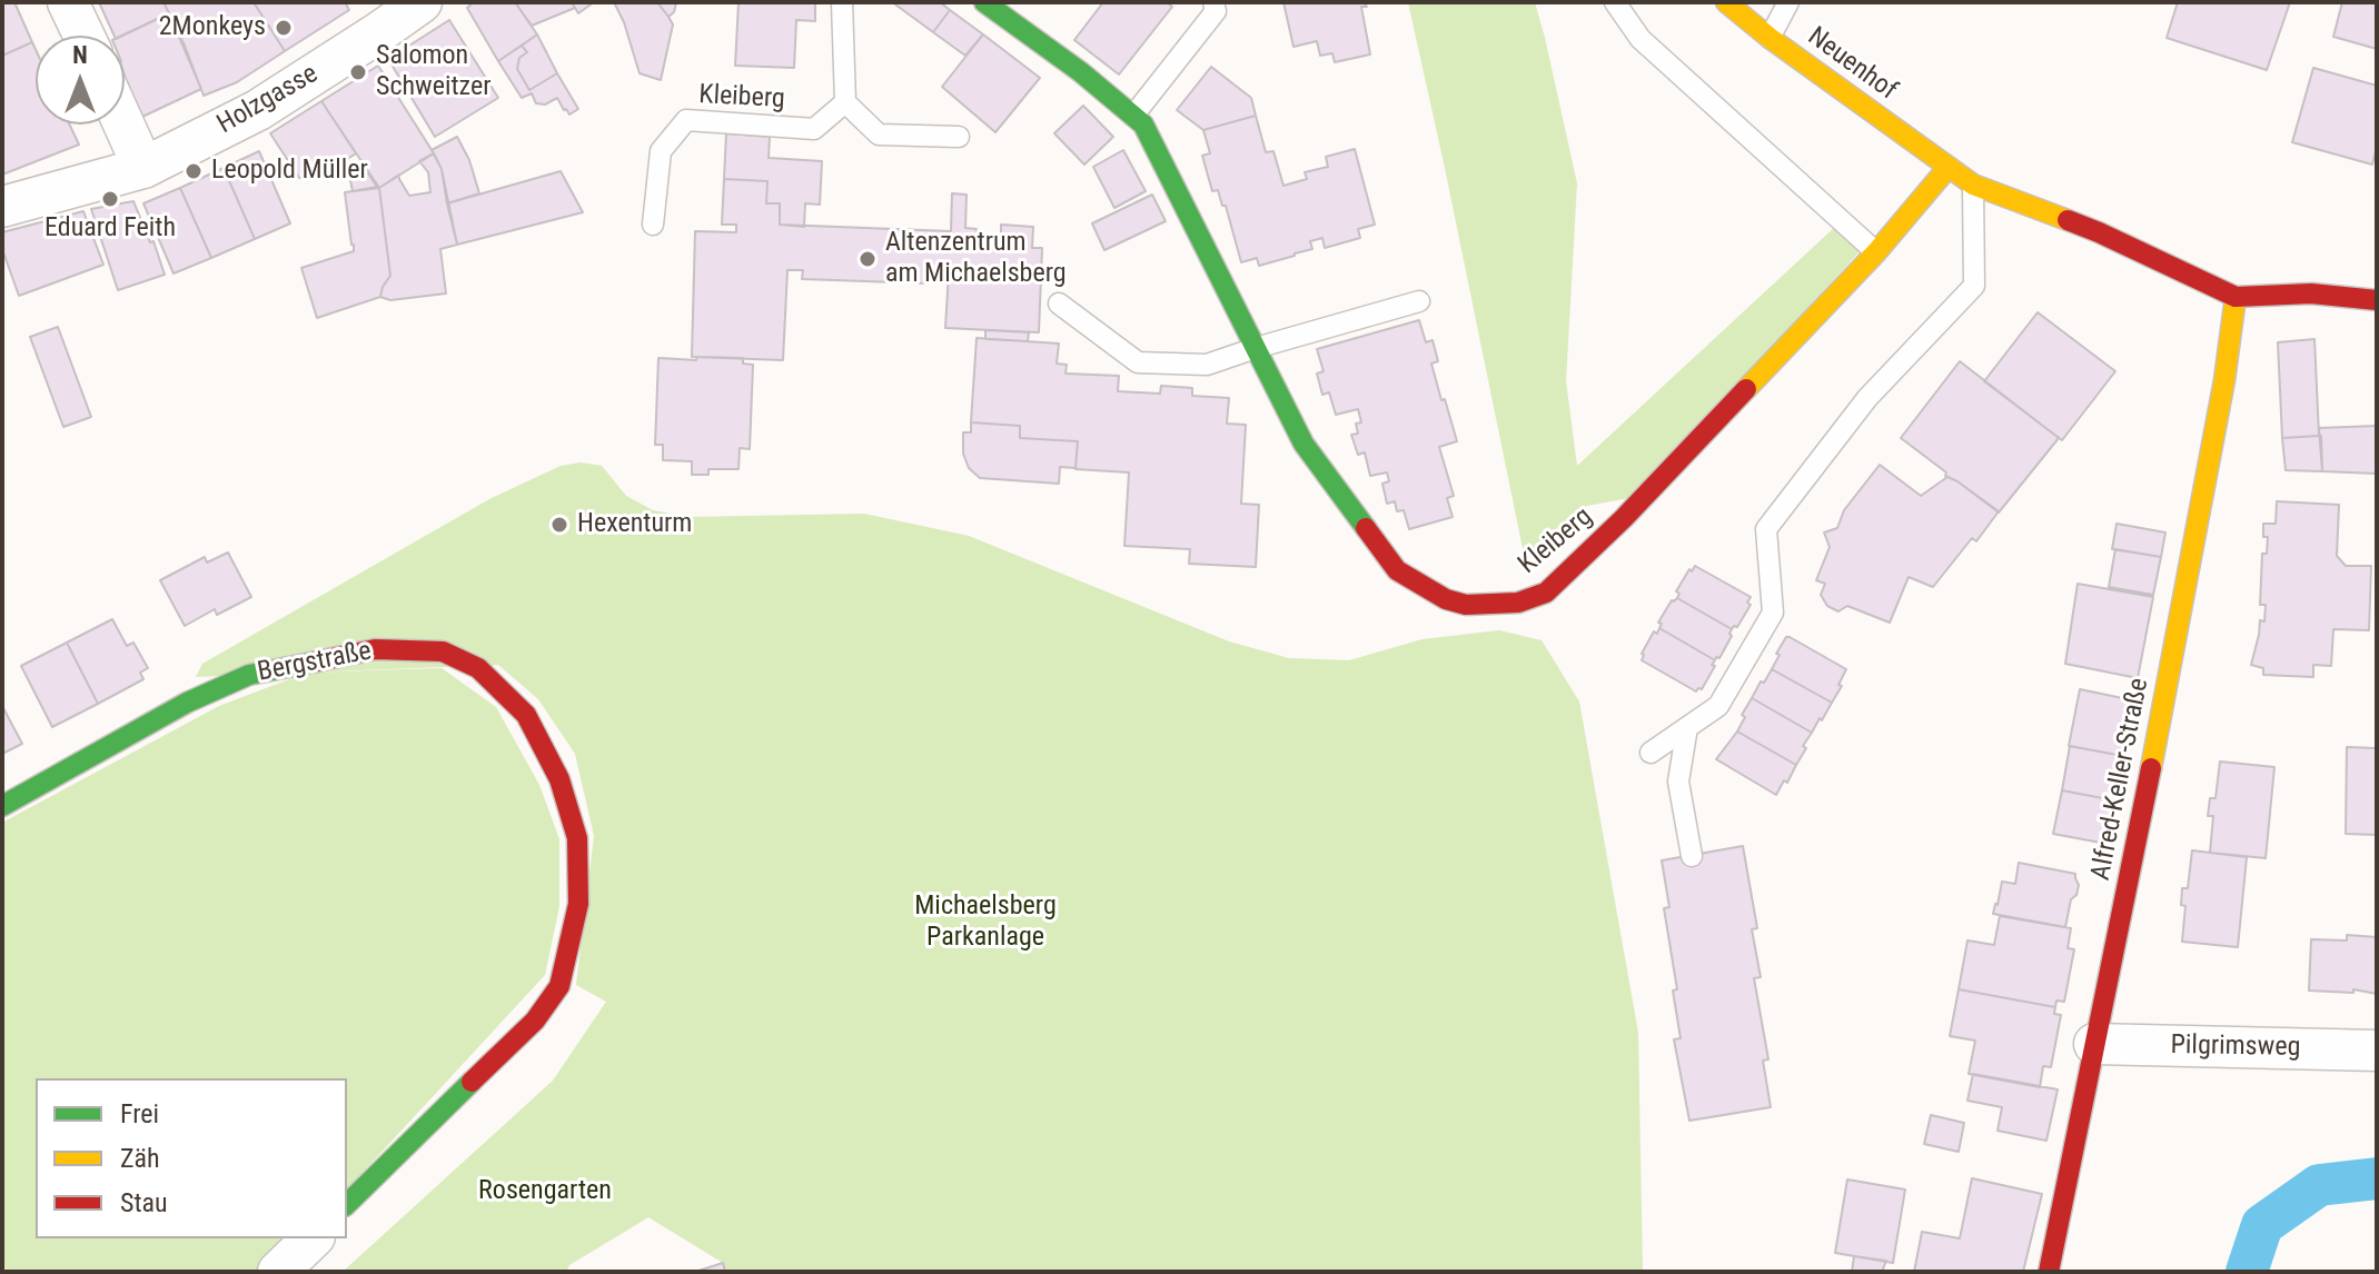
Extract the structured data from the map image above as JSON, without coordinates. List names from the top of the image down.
{
  "streets": {
    "street": [
      "Neuenhof",
      "Kleiberg",
      "Holzgasse",
      "Bergstraße",
      "Alfred-Keller-Straße",
      "Pilgrimsweg"
    ]
  },
  "crossings": [
    ["Neuenhof", "Kleiberg"],
    ["Alfred-Keller-Straße", "Pilgrimsweg"]
  ],
  "parks": ["Michaelsberg Parkanlage", "Rosengarten"],
  "places": [
    "2Monkeys",
    "Salomon Schweitzer",
    "Leopold Müller",
    "Eduard Feith",
    "Altenzentrum am Michaelsberg",
    "Hexenturm"
  ],
  "legend": ["Frei", "Zäh", "Stau"],
  "north": "top"
}
